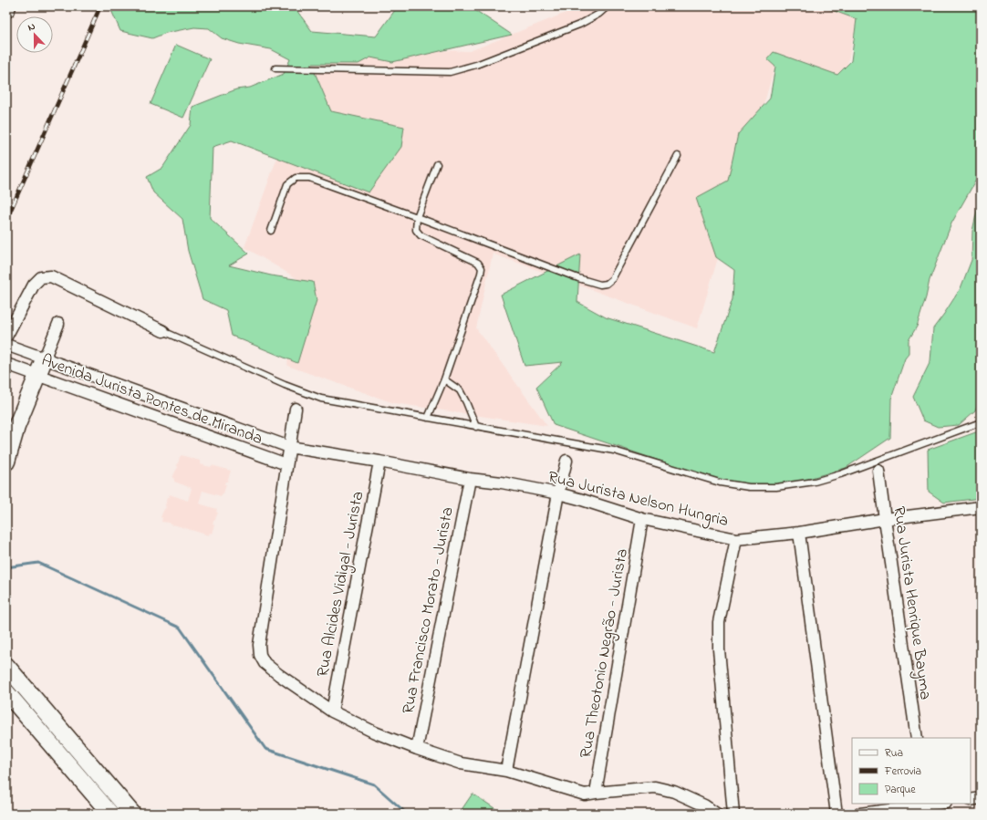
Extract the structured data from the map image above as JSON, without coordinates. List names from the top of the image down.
{
  "streets": {
    "street": [
      "Avenida Jurista Pontes de Miranda",
      "Rua Jurista Nelson Hungria",
      "Rua Alcides Vidigal - Jurista",
      "Rua Jurista Henrique Bayma",
      "Rua Francisco Morato - Jurista",
      "Rua Theotonio Negrão - Jurista"
    ]
  },
  "crossings": [
    ["Avenida Jurista Pontes de Miranda", "Rua Jurista Nelson Hungria"],
    ["Rua Jurista Nelson Hungria", "Rua Alcides Vidigal - Jurista"],
    ["Rua Jurista Nelson Hungria", "Rua Jurista Henrique Bayma"],
    ["Rua Jurista Nelson Hungria", "Rua Francisco Morato - Jurista"],
    ["Rua Jurista Nelson Hungria", "Rua Theotonio Negrão - Jurista"]
  ],
  "legend": ["Rua", "Ferrovia", "Parque"],
  "north": "top"
}
